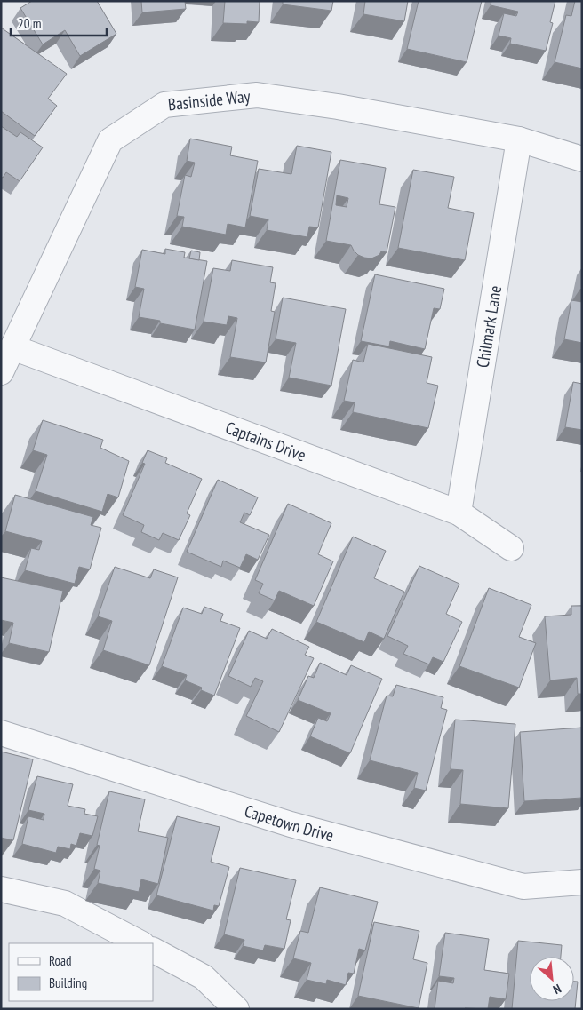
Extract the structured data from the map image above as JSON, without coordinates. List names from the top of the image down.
{
  "streets": {
    "street": [
      "Basinside Way",
      "Chilmark Lane",
      "Captains Drive",
      "Capetown Drive"
    ]
  },
  "crossings": [
    ["Basinside Way", "Chilmark Lane"],
    ["Basinside Way", "Captains Drive"],
    ["Chilmark Lane", "Captains Drive"]
  ],
  "legend": ["Road", "Building"],
  "scale_bar": "20 m",
  "north": "bottom right"
}
